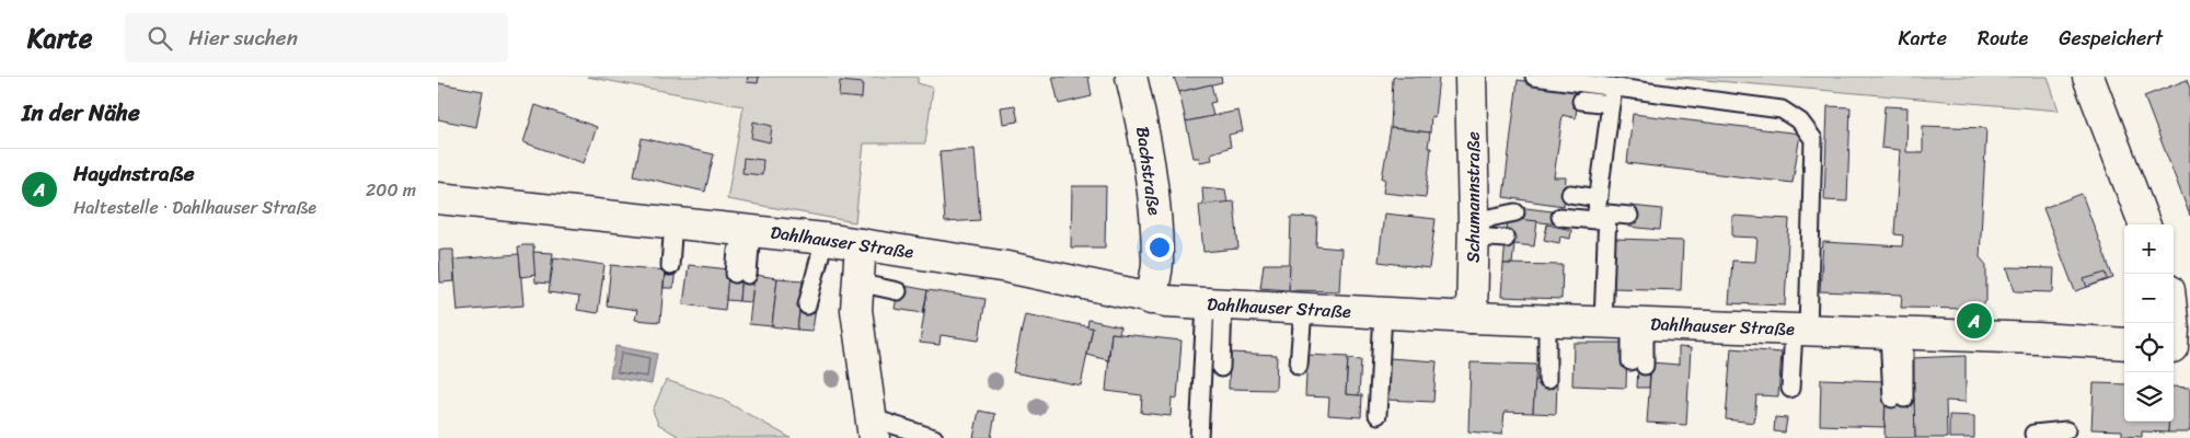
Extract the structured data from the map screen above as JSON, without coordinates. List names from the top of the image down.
{
  "streets": {
    "street": ["Bachstraße", "Schumannstraße", "Dahlhauser Straße"]
  },
  "crossings": [
    ["Bachstraße", "Dahlhauser Straße"],
    ["Schumannstraße", "Dahlhauser Straße"]
  ],
  "page": {
    "header": "Karte",
    "search": "Hier suchen",
    "nav": ["Karte", "Route", "Gespeichert"],
    "heading": "In der Nähe",
    "list": [
      {
        "mark": "A",
        "name": "Haydnstraße",
        "note": "Haltestelle · Dahlhauser Straße",
        "value": "200 m"
      }
    ],
    "map_buttons": ["+", "−"],
    "pins": "A"
  }
}
